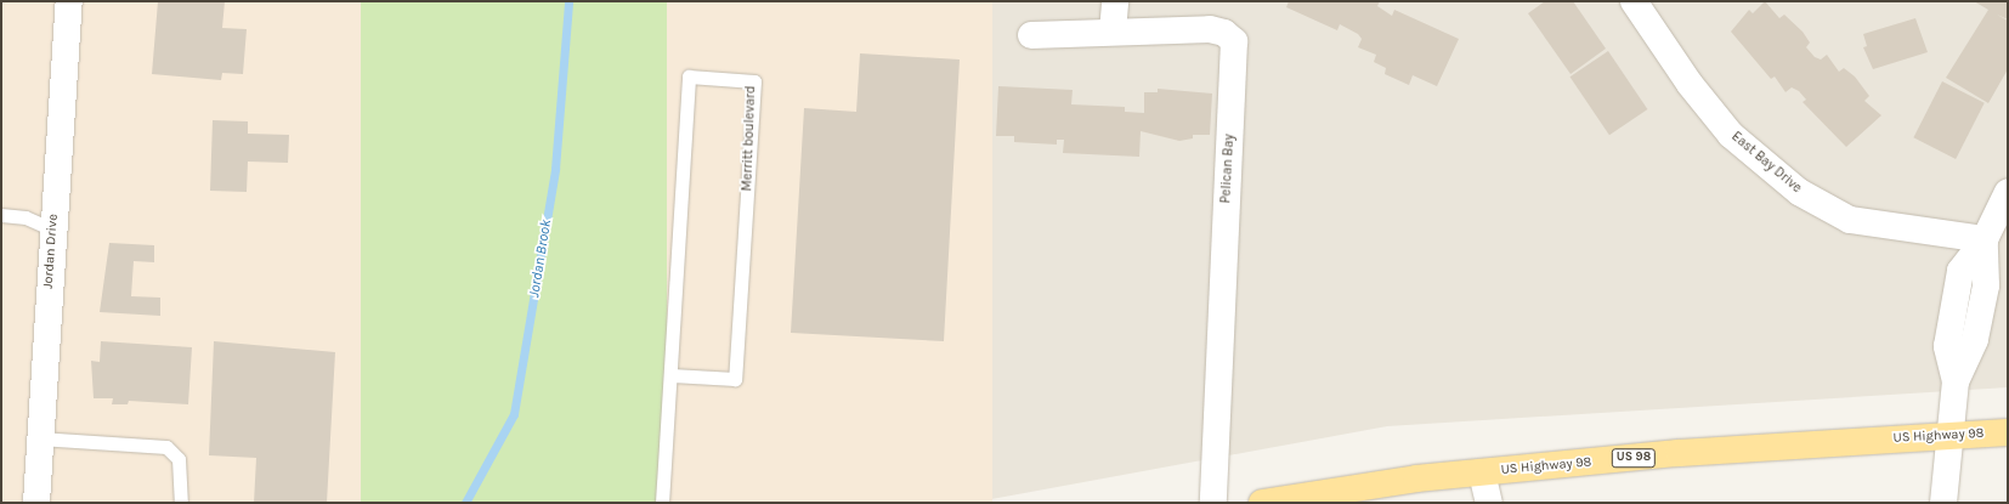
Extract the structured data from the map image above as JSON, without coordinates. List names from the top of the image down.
{
  "streets": {
    "main road": ["US Highway 98", "US 98"],
    "street": ["East Bay Drive", "Pelican Bay", "Jordan Drive"],
    "lane": ["Merritt boulevard"]
  },
  "water": ["Jordan Brook"]
}
